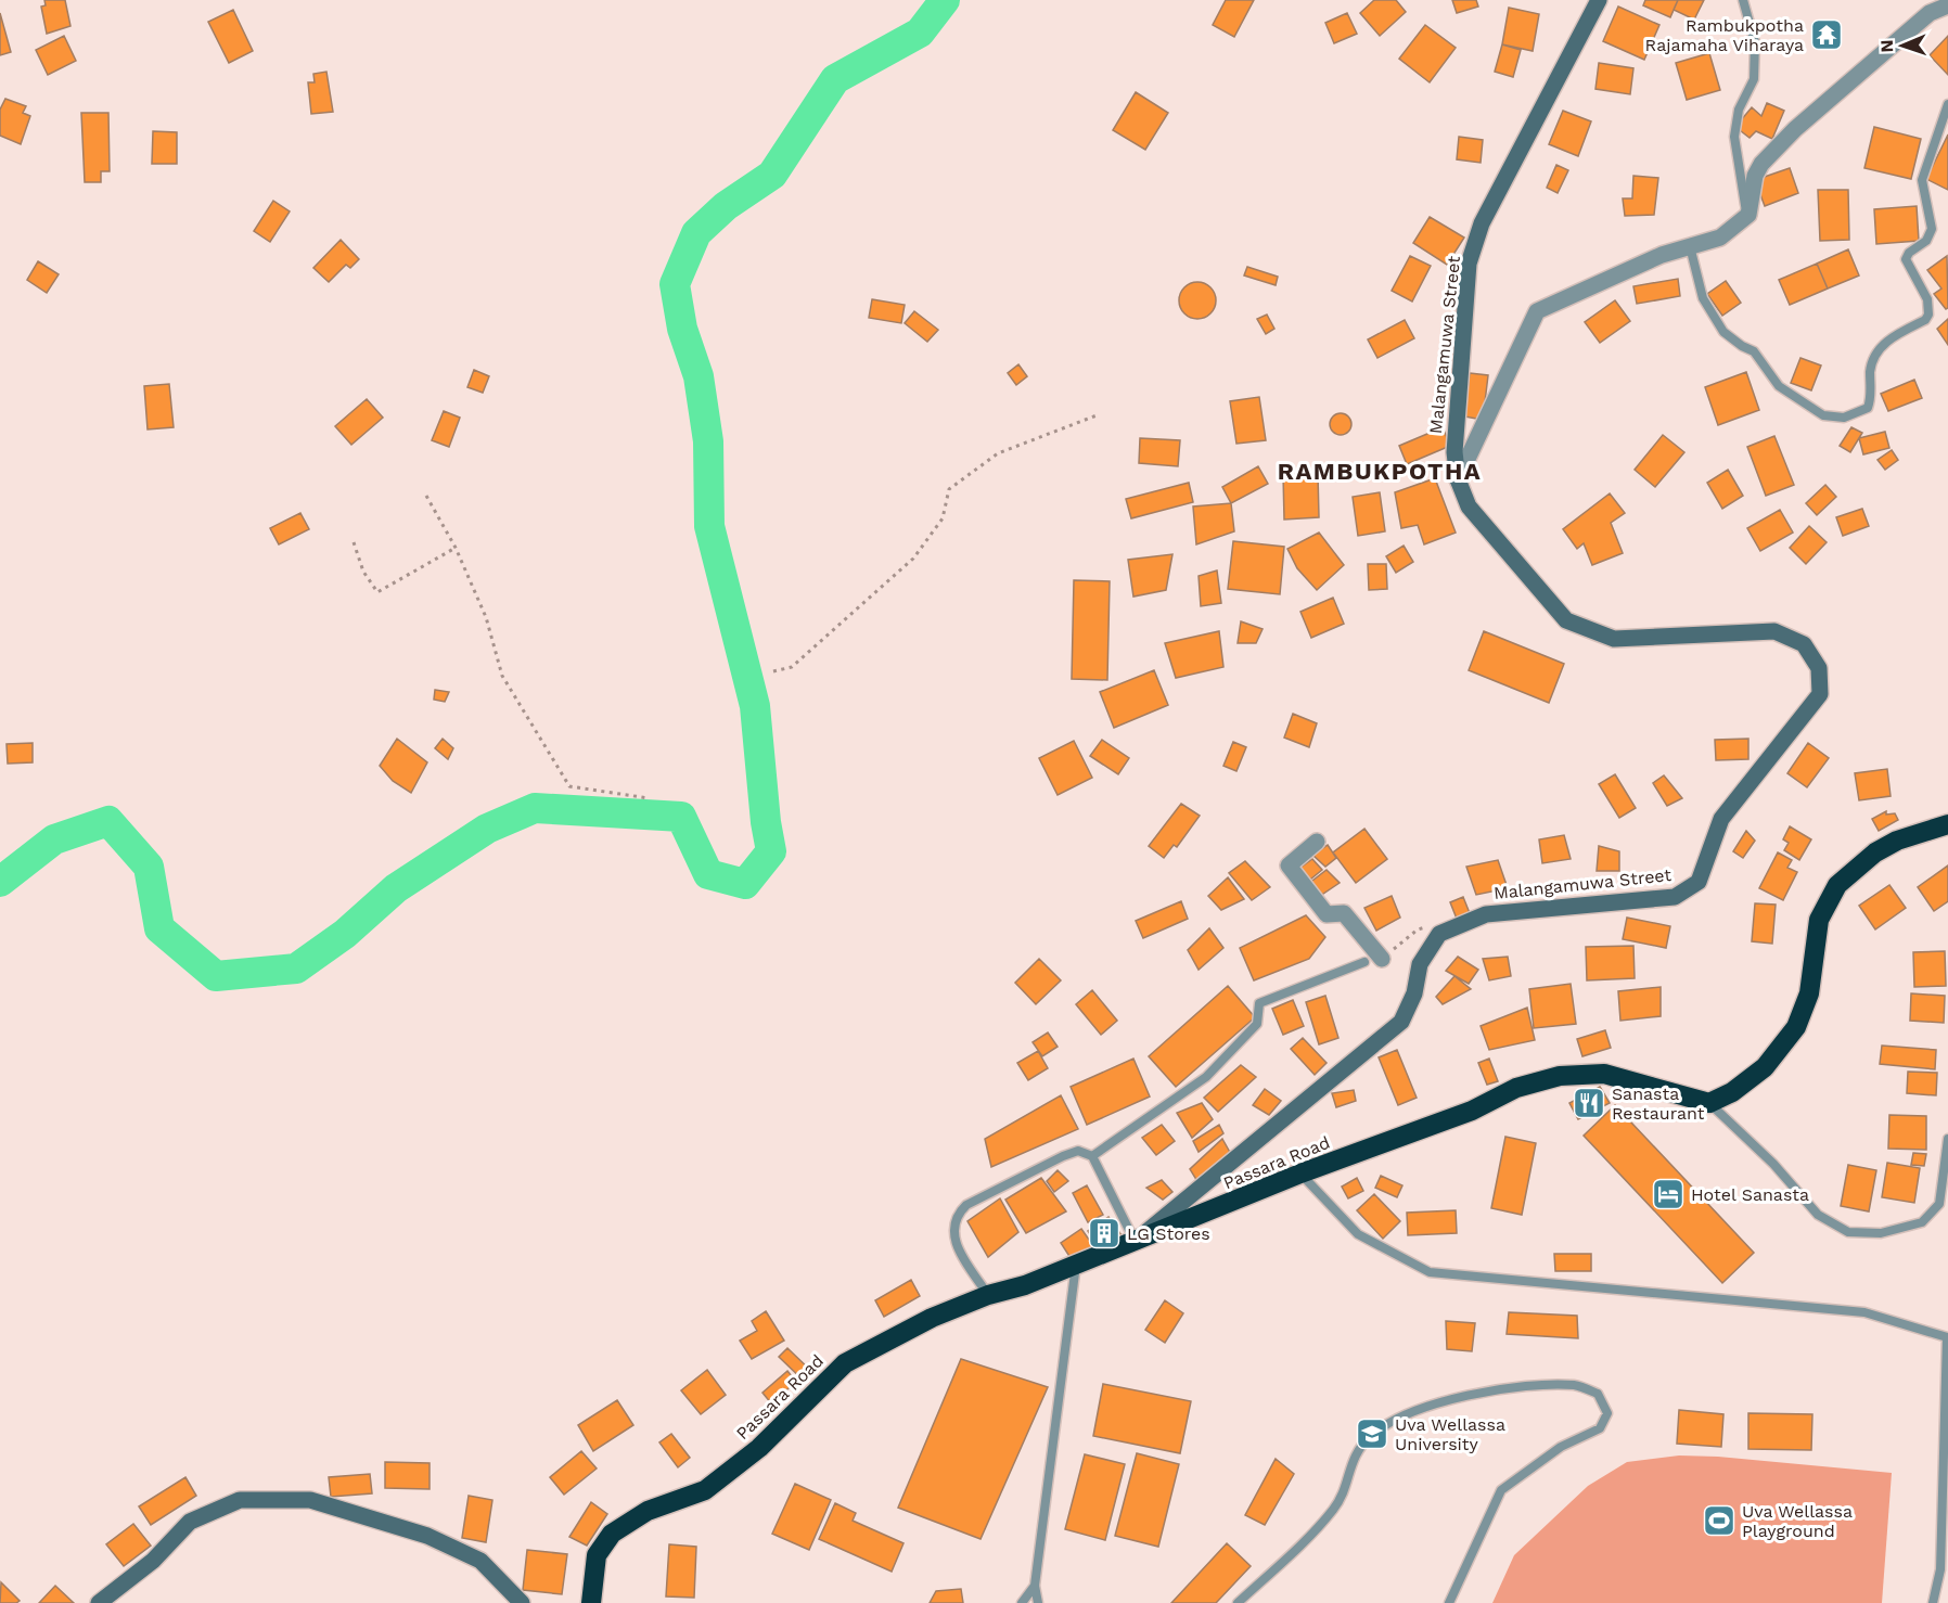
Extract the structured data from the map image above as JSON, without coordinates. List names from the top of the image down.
{
  "streets": {
    "highway": ["Passara Road"],
    "street": ["Malangamuwa Street"]
  },
  "districts": ["RAMBUKPOTHA"],
  "places": {
    "temple": ["Rambukpotha Rajamaha Viharaya"],
    "restaurant": ["Sanasta Restaurant"],
    "hotel": ["Hotel Sanasta"],
    "building": ["LG Stores"],
    "school or university": ["Uva Wellassa University"],
    "sports": ["Uva Wellassa Playground"]
  },
  "north": "left"
}
